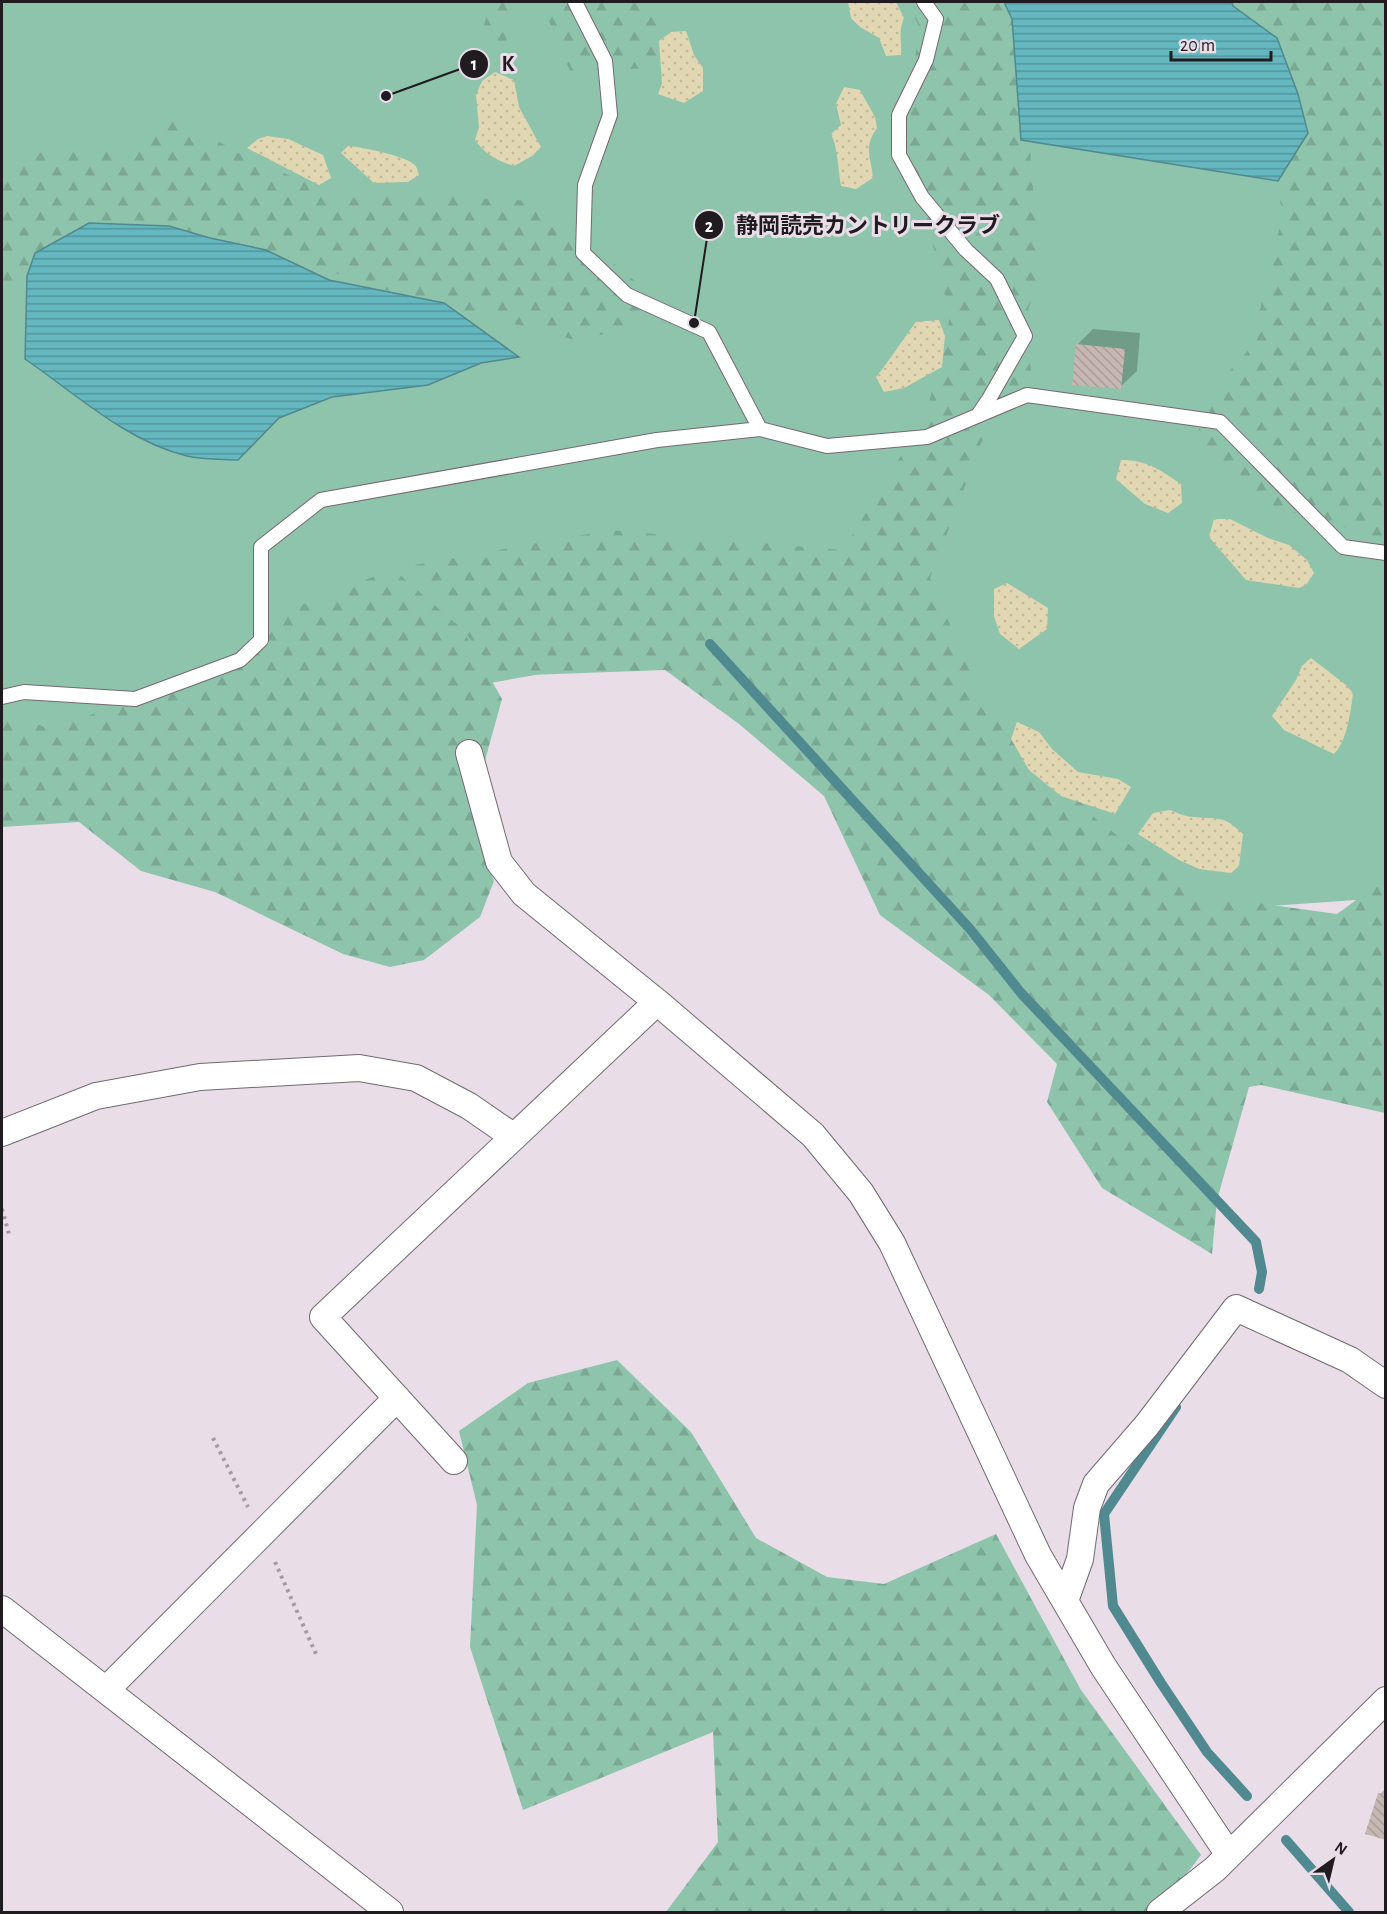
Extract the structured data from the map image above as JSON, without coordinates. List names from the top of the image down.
{
  "places": ["K", "静岡読売カントリークラブ"],
  "scale_bar": "20 m",
  "north": "top right"
}
